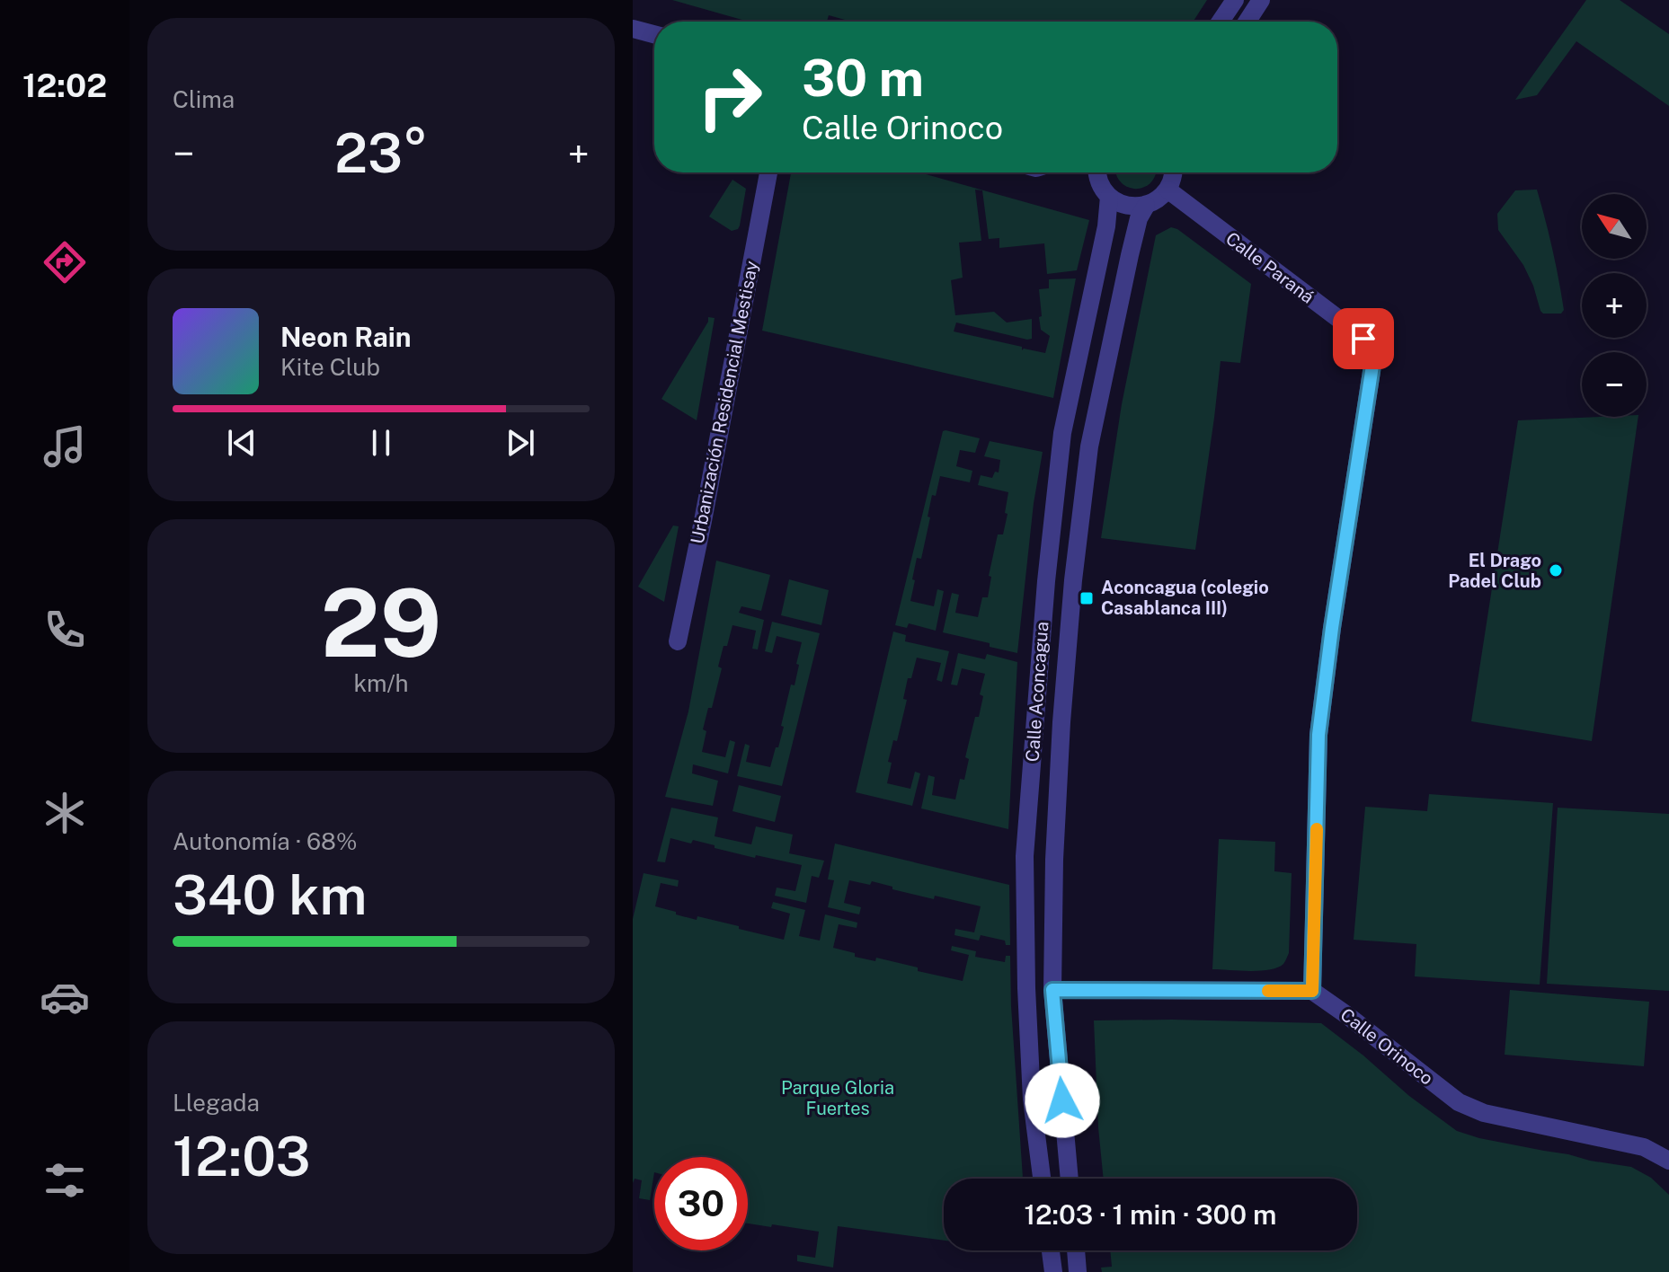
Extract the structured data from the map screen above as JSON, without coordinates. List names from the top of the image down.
{
  "streets": {
    "street": [
      "Calle Paraná",
      "Urbanización Residencial Mestisay",
      "Calle Aconcagua",
      "Calle Orinoco"
    ]
  },
  "crossings": [
    ["Calle Paraná", "Calle Orinoco"]
  ],
  "parks": ["Parque Gloria Fuertes"],
  "places": {
    "other": ["El Drago Padel Club"],
    "transit": ["Aconcagua (colegio Casablanca III)"]
  },
  "north": "top left",
  "page": {
    "tabs": "12:02",
    "tile": [
      "Clima",
      ["29", "km/h"],
      ["Autonomía · 68%", "340 km"],
      ["Llegada", "12:03"]
    ],
    "turn": ["30 m", "Calle Orinoco"],
    "heat": ["−", "23°", "+"],
    "map_buttons": ["+", "−"],
    "song": ["Neon Rain", "Kite Club"],
    "limit": "30",
    "trip": "12:03 · 1 min · 300 m"
  }
}
